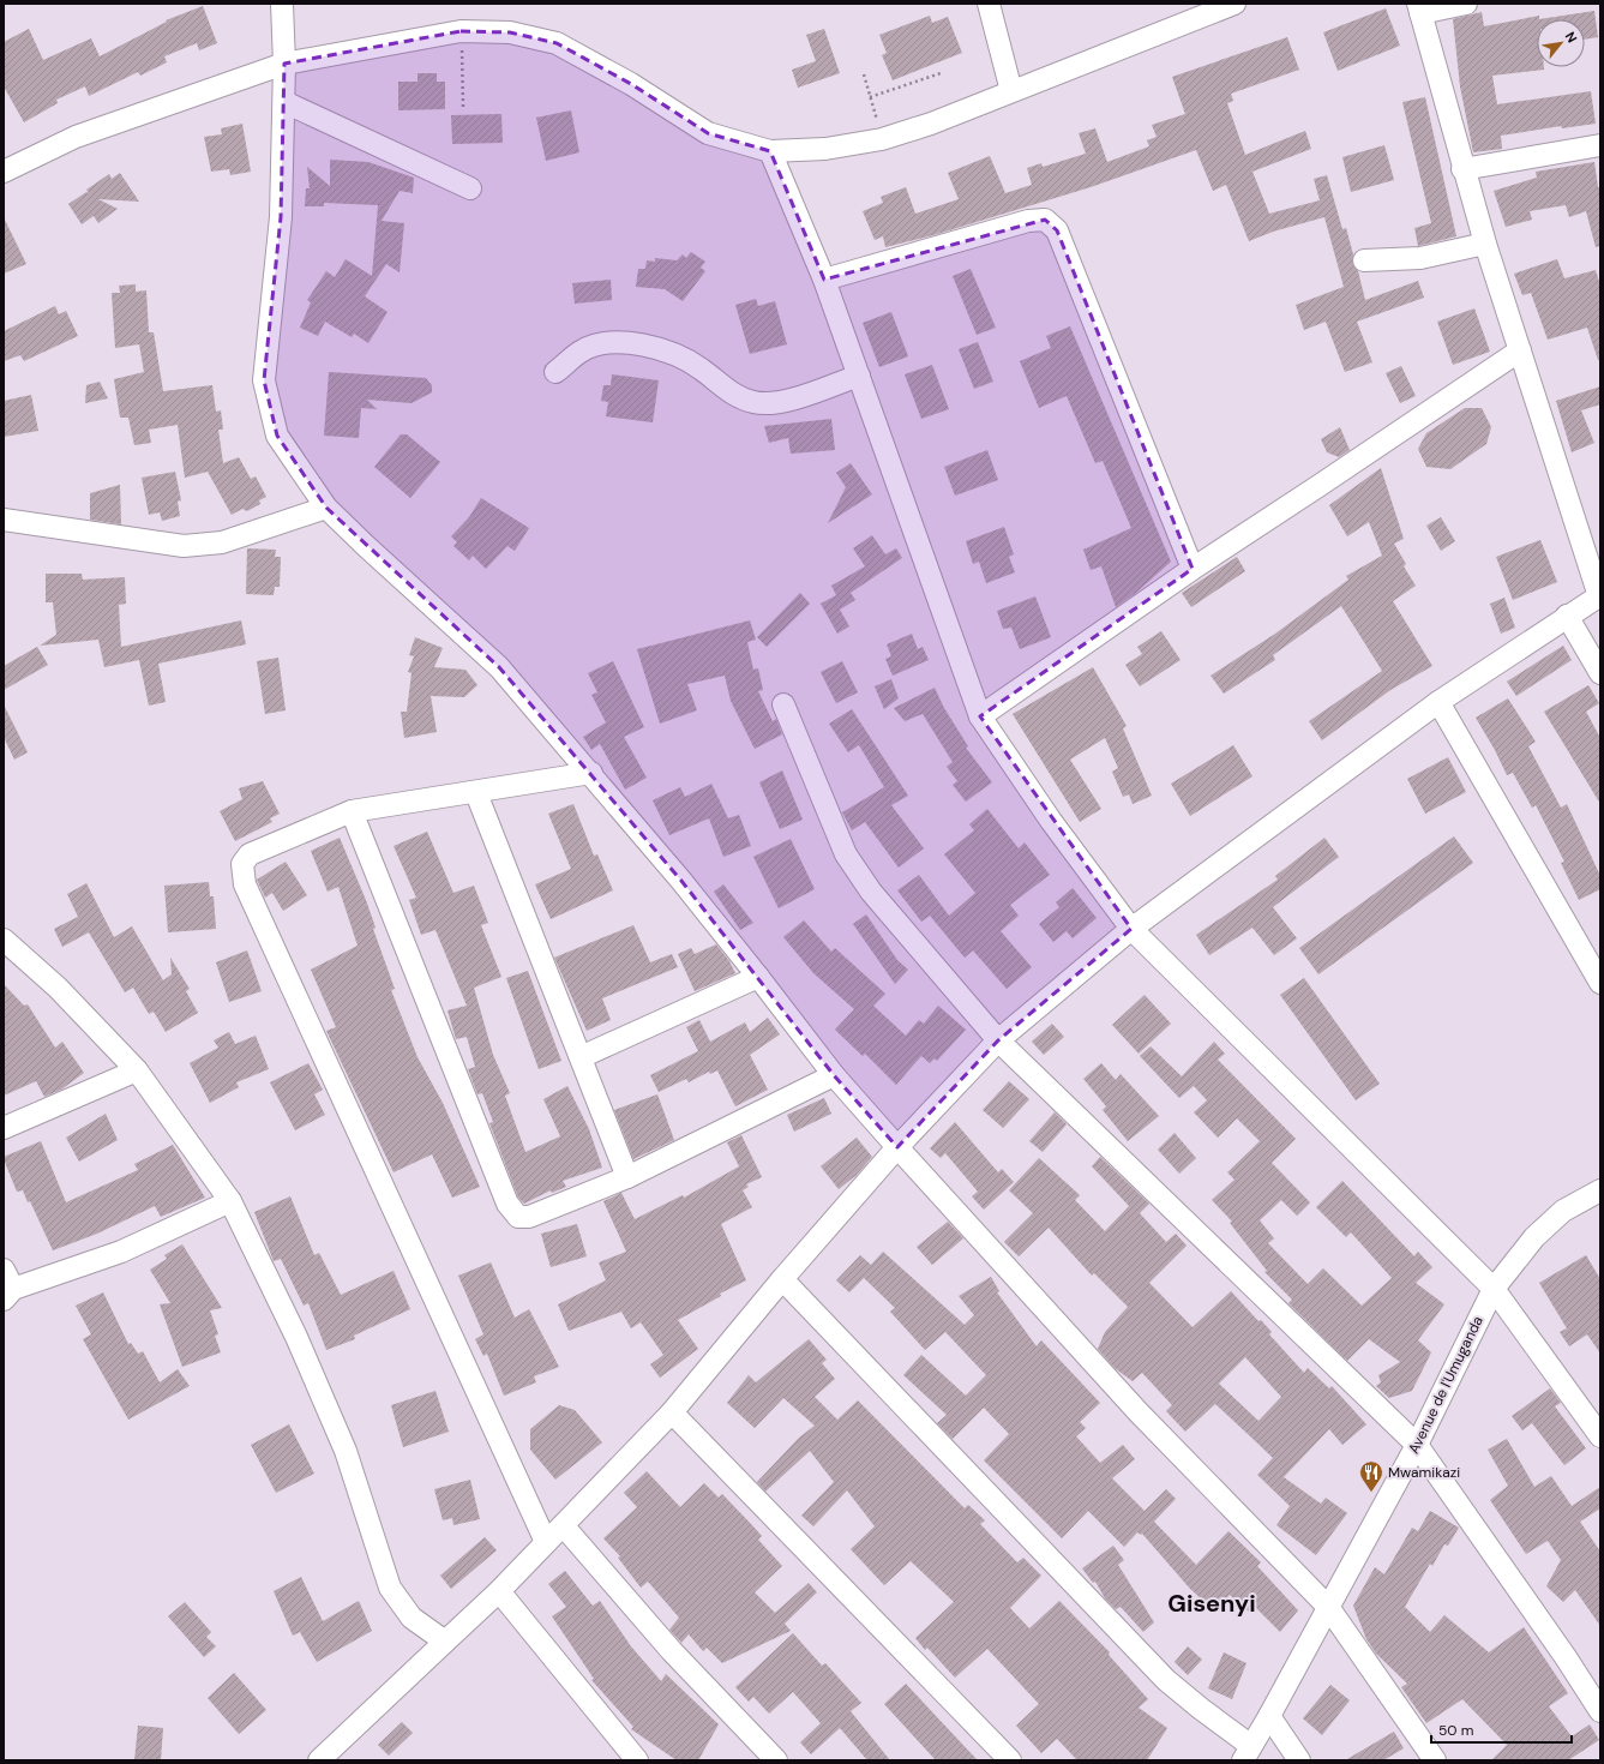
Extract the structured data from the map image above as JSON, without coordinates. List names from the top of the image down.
{
  "streets": {
    "street": ["Avenue de l'Umuganda"]
  },
  "districts": ["Gisenyi"],
  "places": {
    "restaurant": ["Mwamikazi"]
  },
  "scale_bar": "50 m",
  "north": "top right"
}
